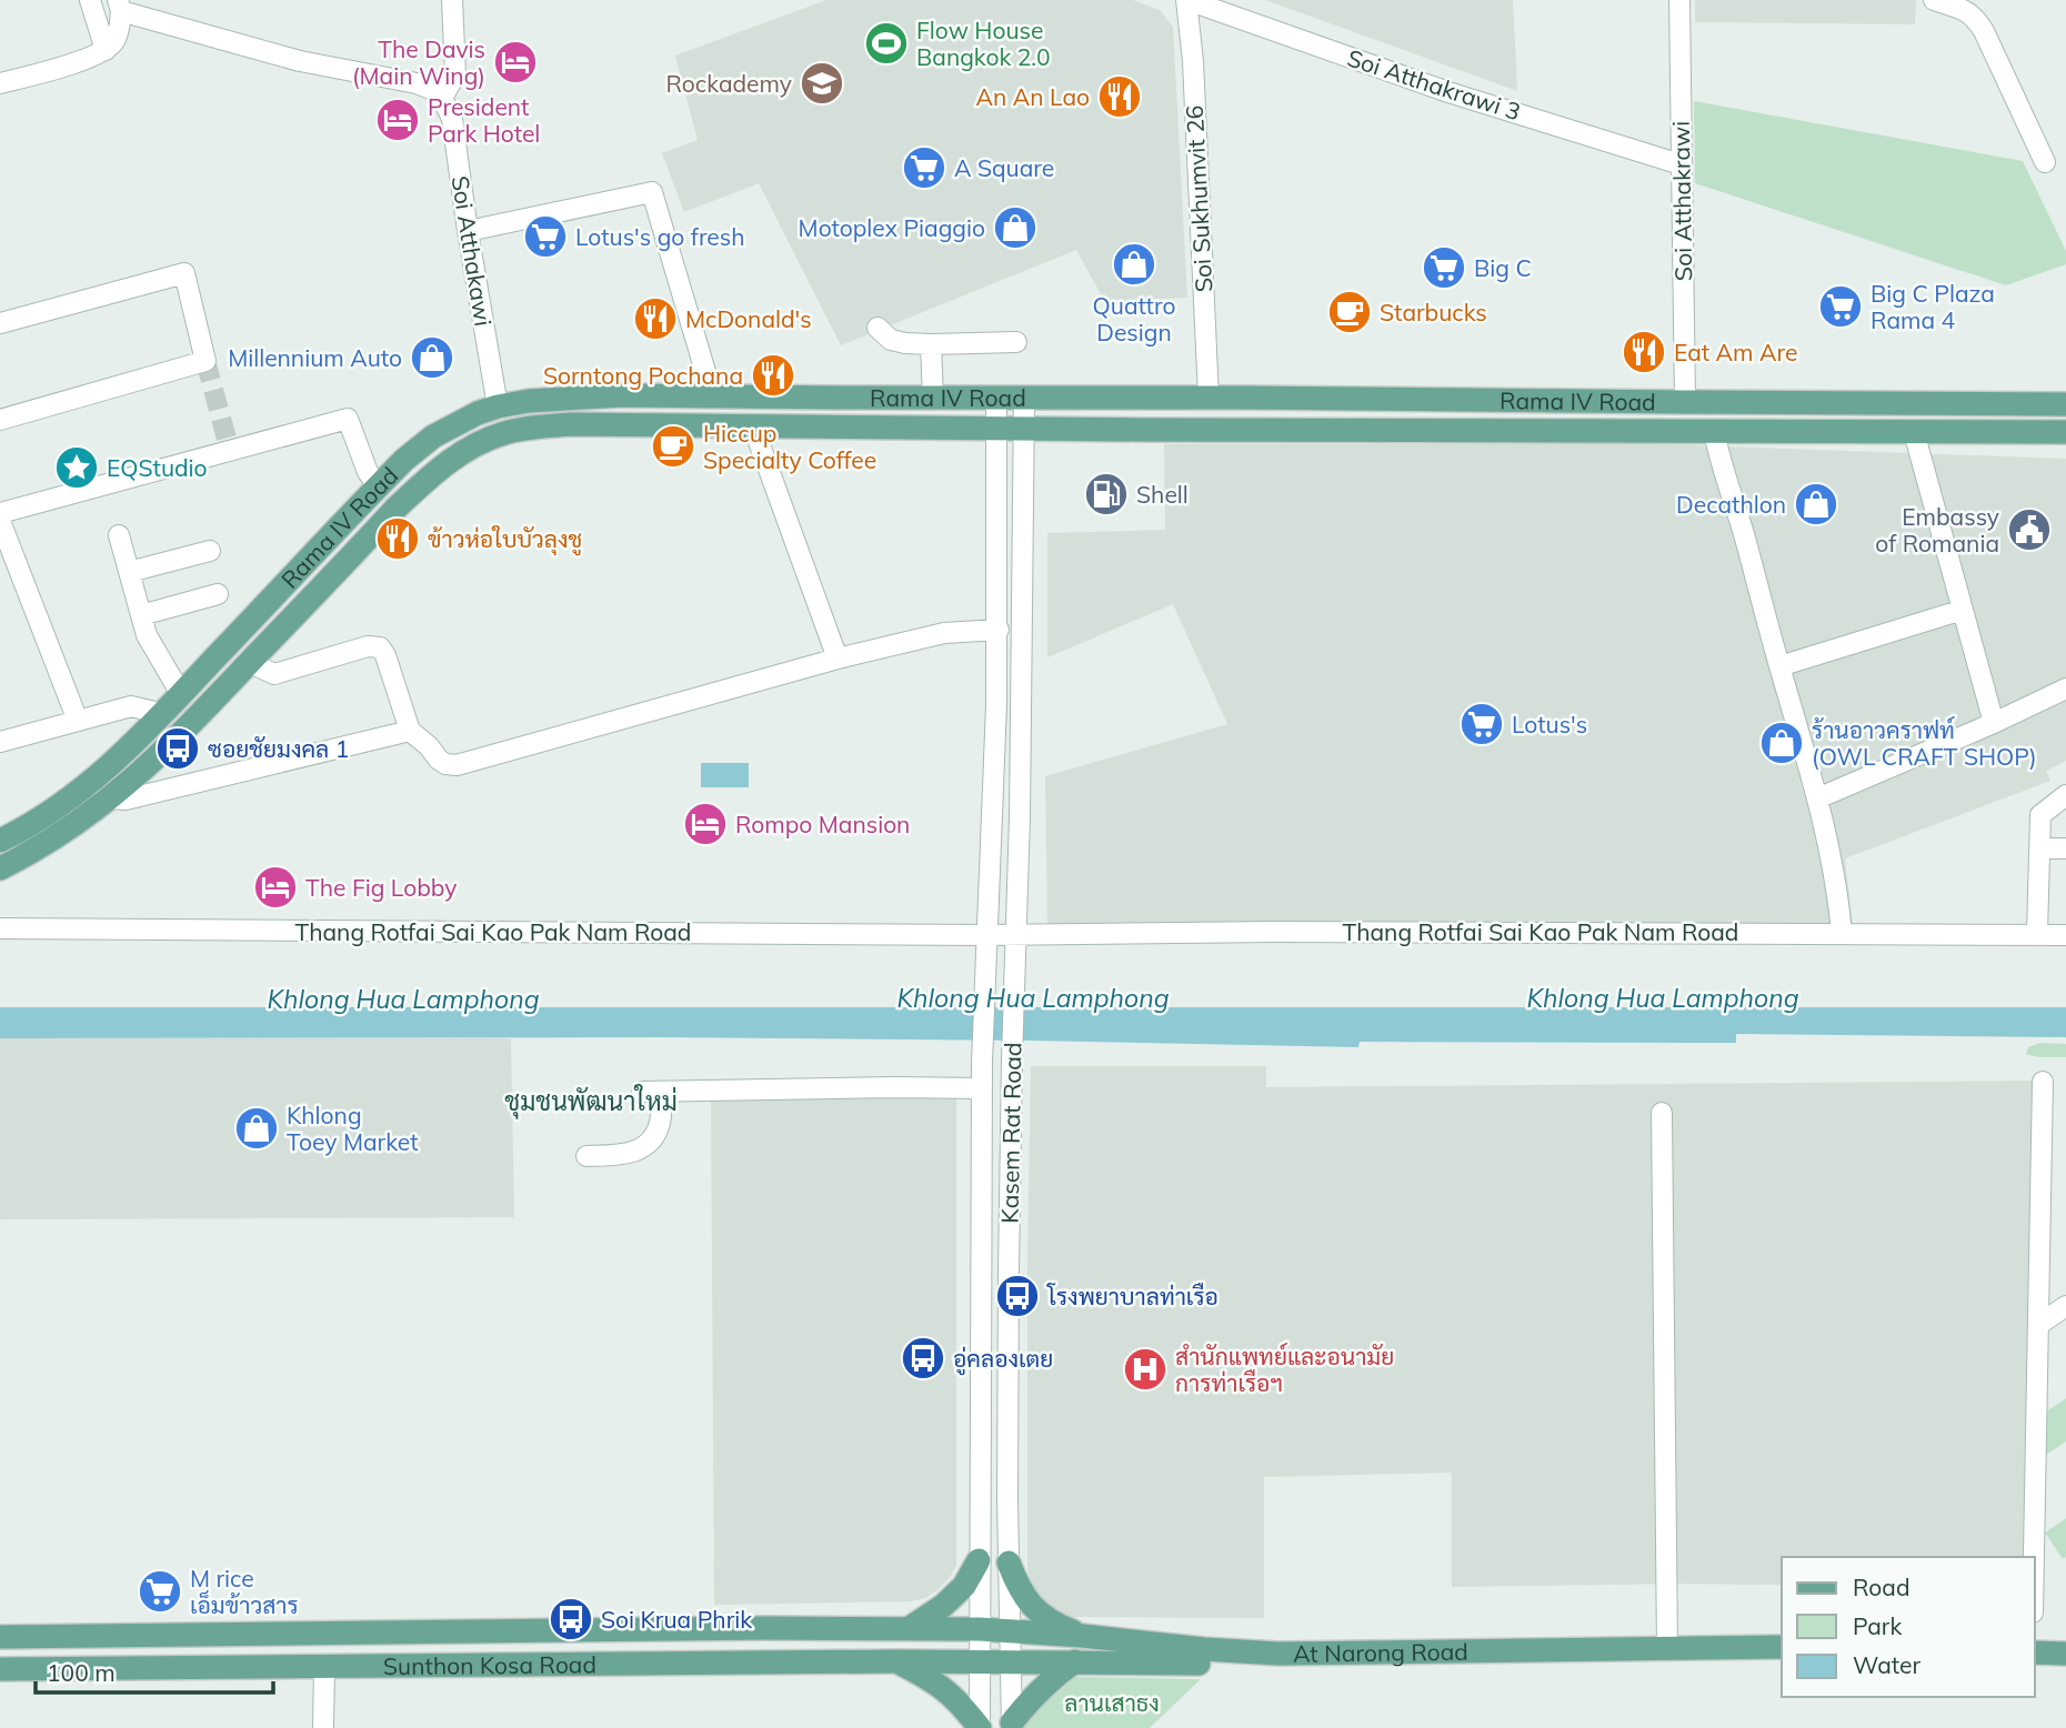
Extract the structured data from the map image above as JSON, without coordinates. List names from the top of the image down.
{
  "streets": {
    "main road": ["Rama IV Road", "At Narong Road", "Sunthon Kosa Road"],
    "street": [
      "Soi Atthakrawi 3",
      "Soi Sukhumvit 26",
      "Soi Atthakrawi",
      "Soi Atthakawi",
      "Thang Rotfai Sai Kao Pak Nam Road",
      "Kasem Rat Road"
    ]
  },
  "crossings": [
    ["Soi Atthakrawi 3", "Soi Sukhumvit 26"],
    ["Soi Atthakrawi 3", "Soi Atthakrawi"],
    ["Soi Sukhumvit 26", "Rama IV Road"],
    ["Soi Atthakrawi", "Rama IV Road"],
    ["Soi Atthakawi", "Rama IV Road"],
    ["Rama IV Road", "Kasem Rat Road"],
    ["Thang Rotfai Sai Kao Pak Nam Road", "Kasem Rat Road"],
    ["Kasem Rat Road", "At Narong Road"],
    ["Kasem Rat Road", "Sunthon Kosa Road"],
    ["At Narong Road", "Sunthon Kosa Road"]
  ],
  "districts": ["ชุมชนพัฒนาใหม่"],
  "water": ["Khlong Hua Lamphong"],
  "parks": ["ลานเสาธง"],
  "places": {
    "sports": ["Flow House Bangkok 2.0"],
    "hotel": [
      "The Davis (Main Wing)",
      "President Park Hotel",
      "Rompo Mansion",
      "The Fig Lobby"
    ],
    "school or university": ["Rockademy"],
    "restaurant": [
      "An An Lao",
      "McDonald's",
      "Eat Am Are",
      "Sorntong Pochana",
      "ข้าวห่อใบบัวลุงชู"
    ],
    "supermarket": [
      "A Square",
      "Lotus's go fresh",
      "Big C",
      "Big C Plaza Rama 4",
      "Lotus's",
      "M rice เอ็มข้าวสาร"
    ],
    "shop": [
      "Motoplex Piaggio",
      "Quattro Design",
      "Millennium Auto",
      "Decathlon",
      "ร้านอาวคราฟท์ (OWL CRAFT SHOP)",
      "Khlong Toey Market"
    ],
    "cafe": ["Starbucks", "Hiccup Specialty Coffee"],
    "place": ["EQStudio"],
    "fuel station": ["Shell"],
    "public building": ["Embassy of Romania"],
    "bus stop": [
      "ซอยชัยมงคล 1",
      "โรงพยาบาลท่าเรือ",
      "อู่คลองเตย",
      "Soi Krua Phrik"
    ],
    "hospital": ["สำนักแพทย์และอนามัย การท่าเรือฯ"]
  },
  "legend": ["Road", "Park", "Water"],
  "scale_bar": "100 m"
}
